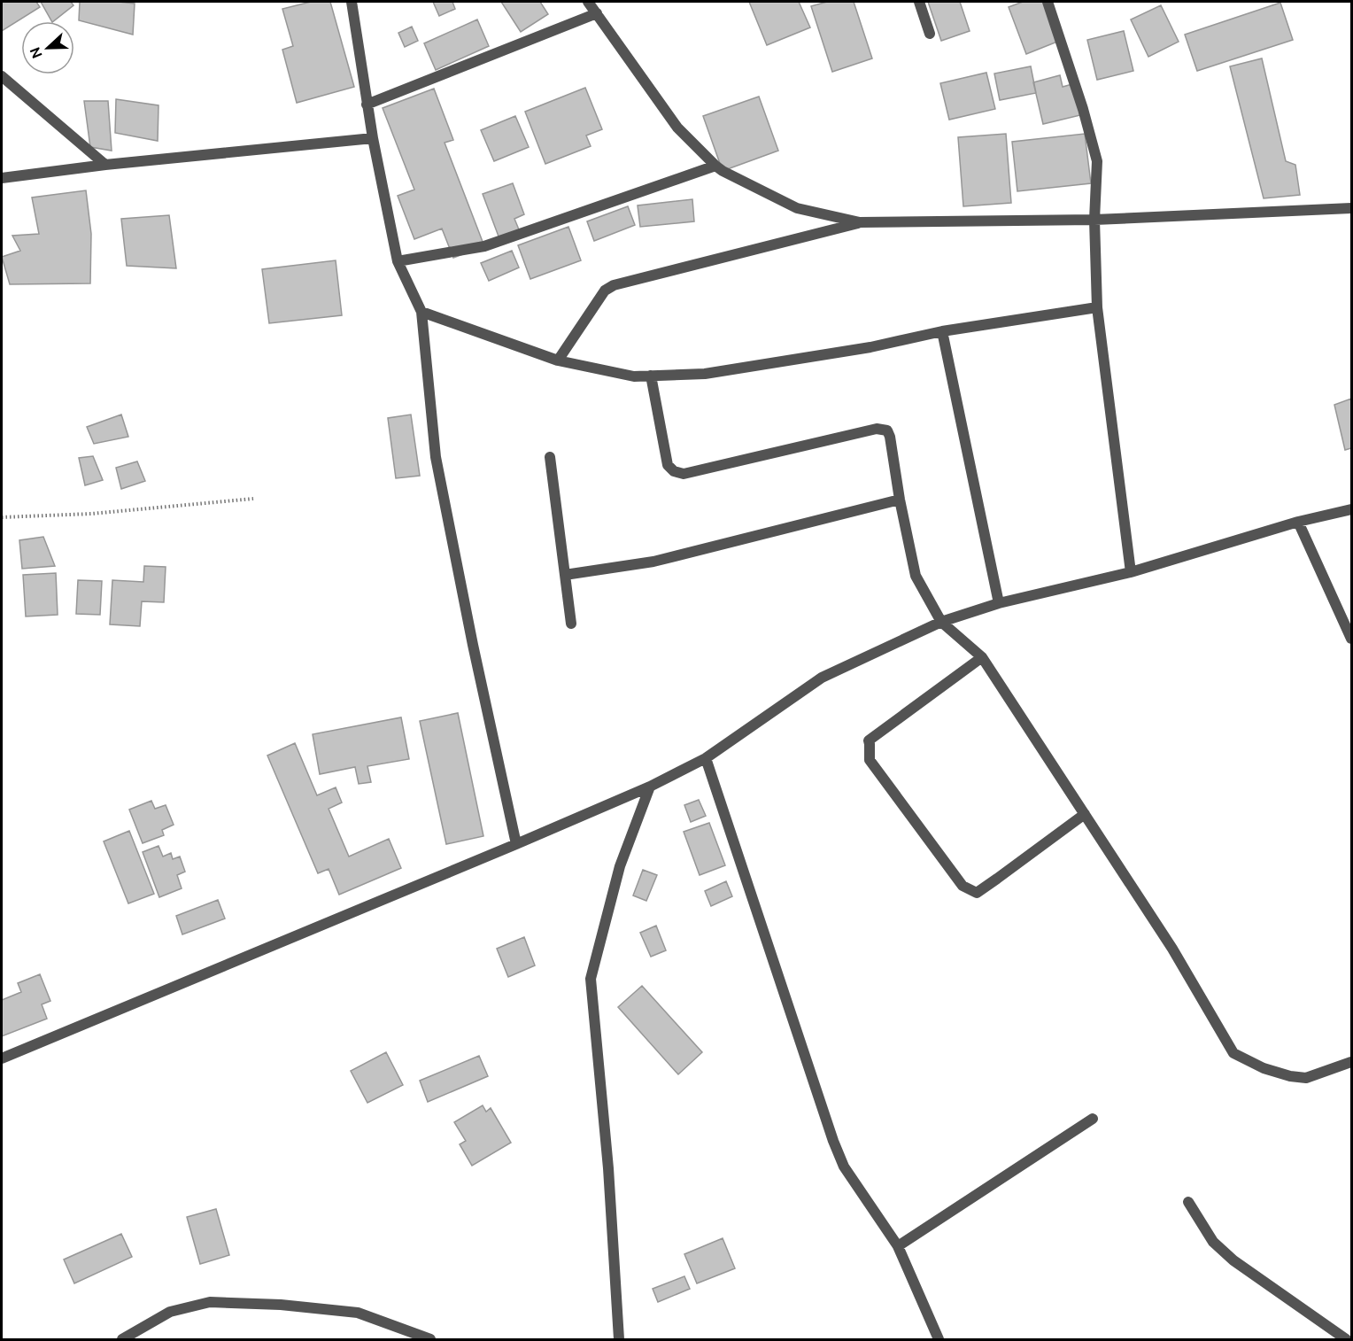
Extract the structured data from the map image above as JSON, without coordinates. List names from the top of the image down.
{
  "north": "left"
}
